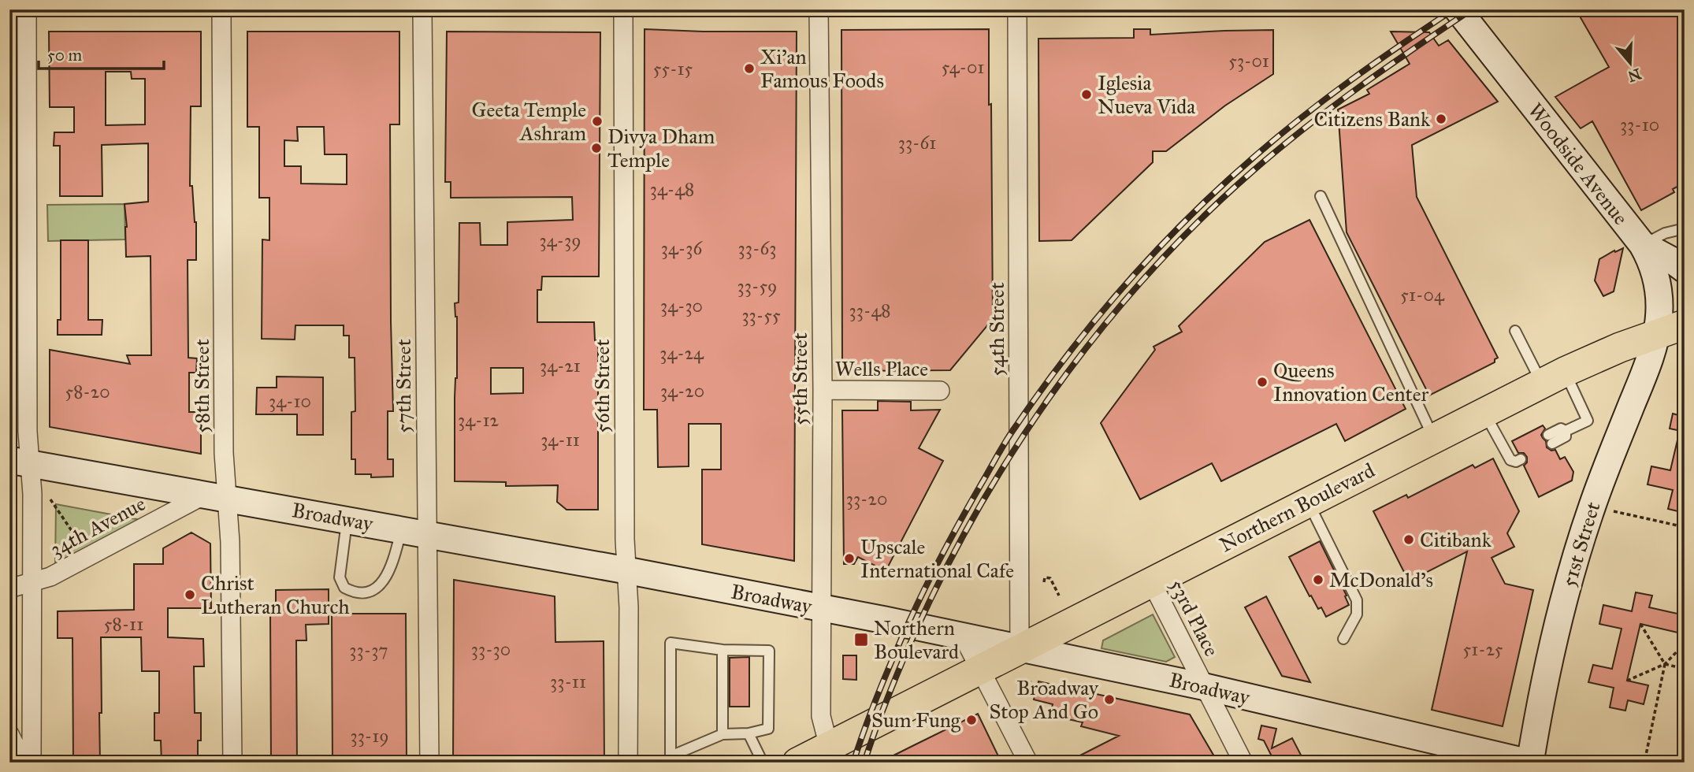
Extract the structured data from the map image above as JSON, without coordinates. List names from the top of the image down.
{
  "streets": {
    "main road": [
      "Woodside Avenue",
      "Northern Boulevard",
      "Broadway",
      "51st Street"
    ],
    "street": [
      "54th Street",
      "Wells Place",
      "55th Street",
      "58th Street",
      "57th Street",
      "56th Street",
      "34th Avenue",
      "53rd Place"
    ]
  },
  "crossings": [
    ["Woodside Avenue", "Northern Boulevard"],
    ["Woodside Avenue", "51st Street"],
    ["54th Street", "Northern Boulevard"],
    ["54th Street", "Broadway"],
    ["Wells Place", "55th Street"],
    ["55th Street", "Northern Boulevard"],
    ["55th Street", "Broadway"],
    ["58th Street", "Broadway"],
    ["58th Street", "34th Avenue"],
    ["57th Street", "Broadway"],
    ["56th Street", "Broadway"],
    ["Northern Boulevard", "Broadway"],
    ["Northern Boulevard", "51st Street"],
    ["Northern Boulevard", "53rd Place"],
    ["Broadway", "34th Avenue"],
    ["Broadway", "51st Street"],
    ["Broadway", "53rd Place"]
  ],
  "places": {
    "other": [
      "Xi'an Famous Foods",
      "Iglesia Nueva Vida",
      "Citizens Bank",
      "Geeta Temple Ashram",
      "Divya Dham Temple",
      "Queens Innovation Center",
      "Citibank",
      "Upscale International Cafe",
      "McDonald's",
      "Christ Lutheran Church",
      "Broadway Stop And Go",
      "Sum Fung"
    ],
    "transit": ["Northern Boulevard"]
  },
  "house_numbers": [
    "53-01",
    "54-01",
    "55-15",
    "33-10",
    "33-61",
    "34-48",
    "34-39",
    "34-36",
    "33-63",
    "33-59",
    "51-04",
    "34-30",
    "33-48",
    "33-55",
    "34-24",
    "34-21",
    "34-20",
    "58-20",
    "34-10",
    "34-12",
    "34-11",
    "33-20",
    "58-11",
    "33-30",
    "51-25",
    "33-37",
    "33-11",
    "33-19"
  ],
  "scale_bar": "50 m",
  "north": "bottom"
}
